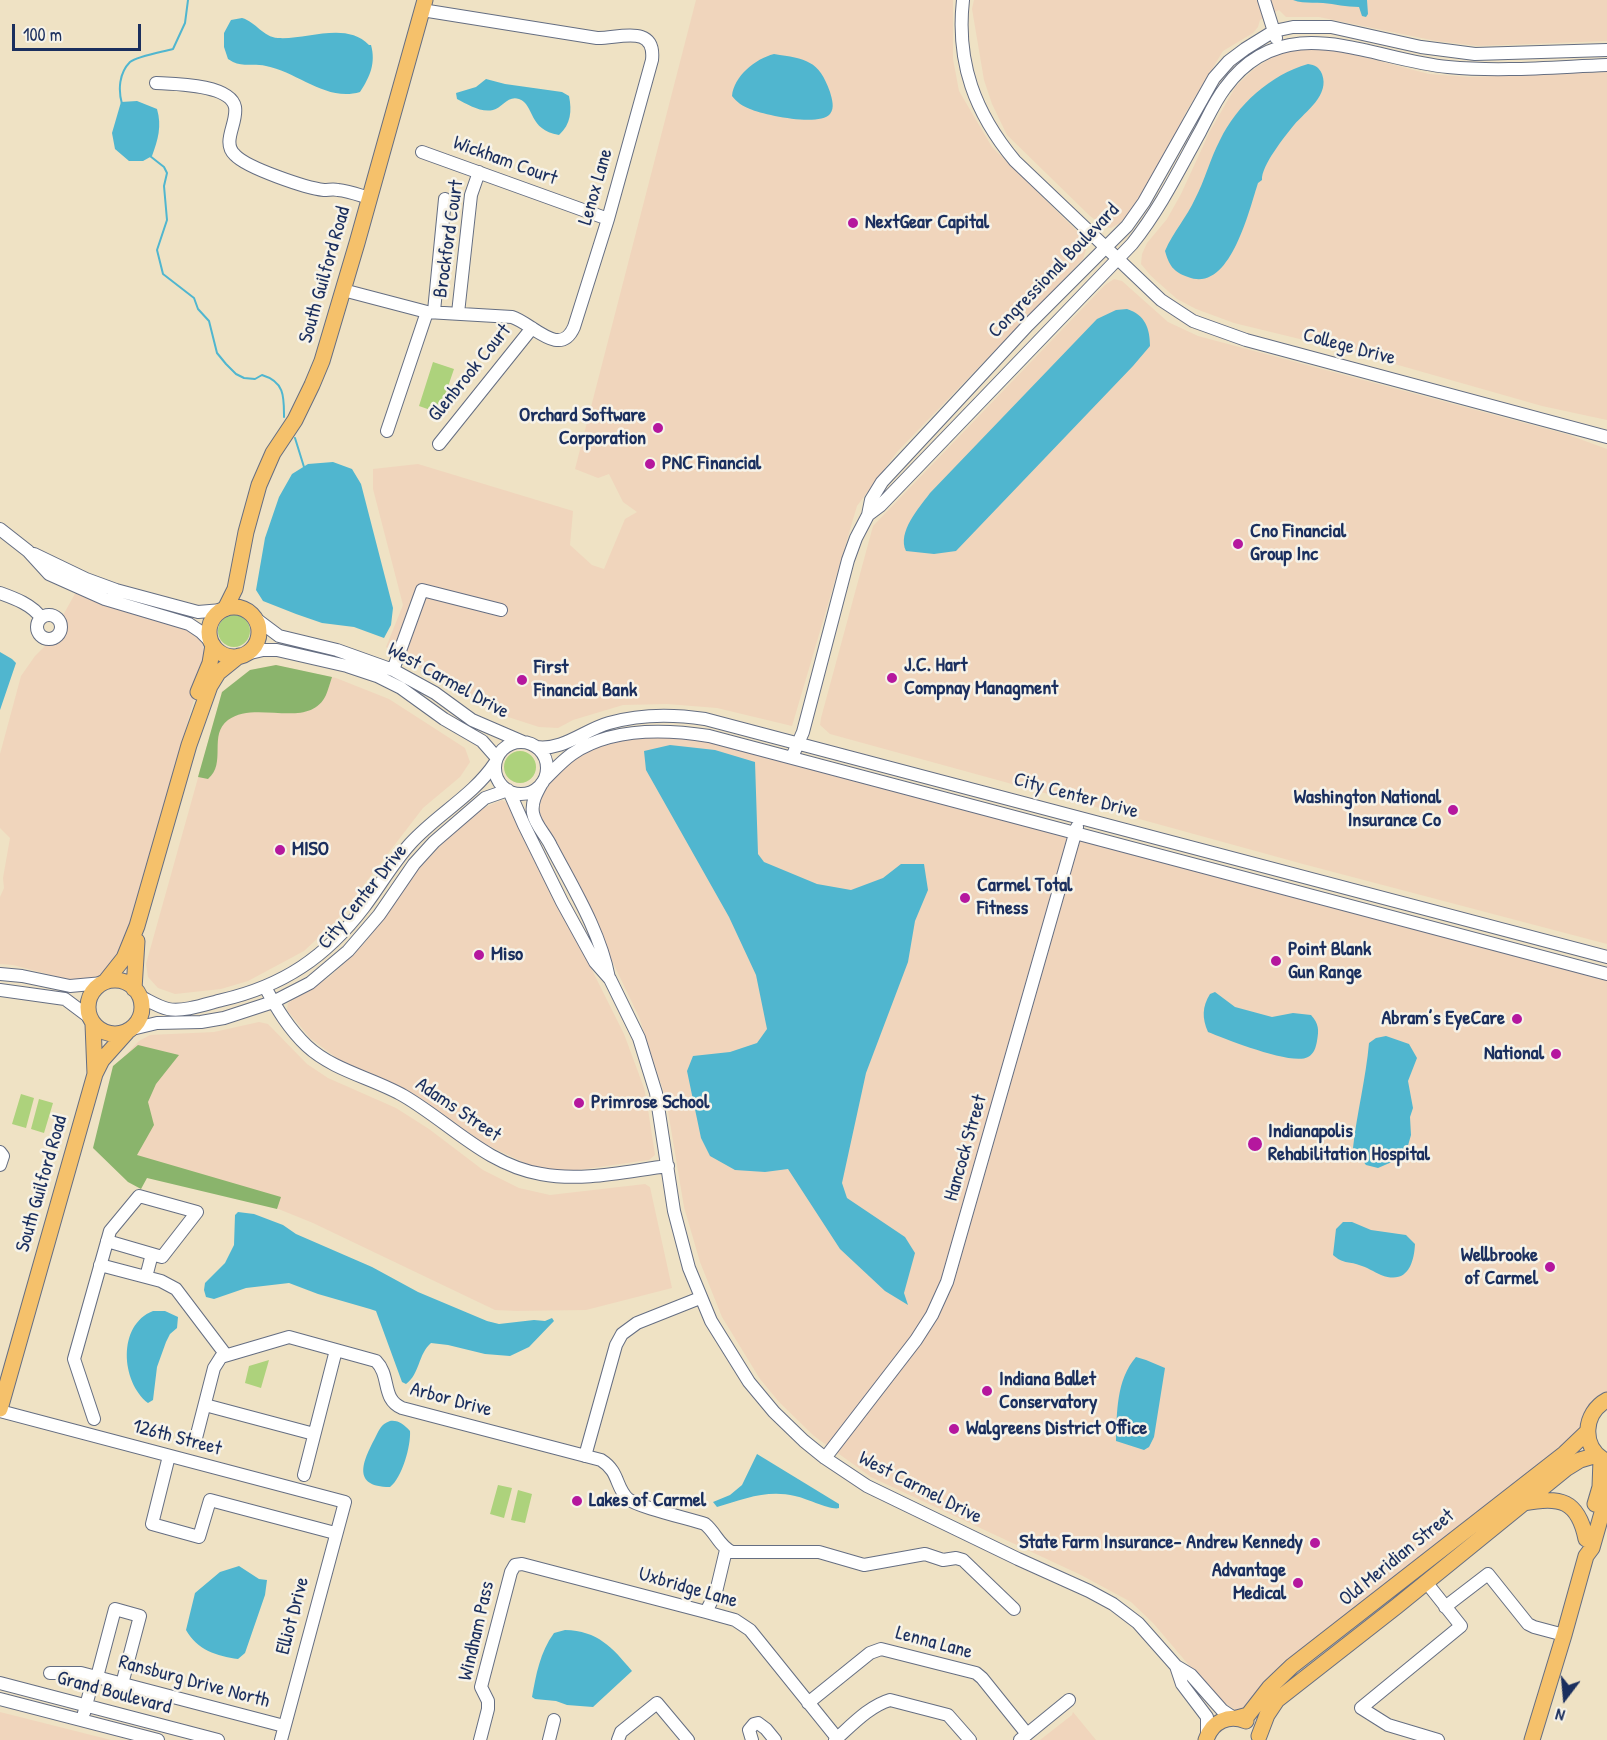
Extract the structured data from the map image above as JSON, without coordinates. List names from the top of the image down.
{
  "streets": {
    "main road": ["South Guilford Road", "Old Meridian Street"],
    "street": [
      "Wickham Court",
      "Lenox Lane",
      "Brockford Court",
      "Congressional Boulevard",
      "College Drive",
      "Glenbrook Court",
      "West Carmel Drive",
      "City Center Drive",
      "Adams Street",
      "Hancock Street",
      "Arbor Drive",
      "126th Street",
      "Uxbridge Lane",
      "Elliot Drive",
      "Windham Pass",
      "Lenna Lane",
      "Ransburg Drive North",
      "Grand Boulevard"
    ]
  },
  "crossings": [
    ["Wickham Court", "Lenox Lane"],
    ["Wickham Court", "Brockford Court"],
    ["Lenox Lane", "Brockford Court"],
    ["Lenox Lane", "South Guilford Road"],
    ["Lenox Lane", "Glenbrook Court"],
    ["Congressional Boulevard", "College Drive"],
    ["Congressional Boulevard", "City Center Drive"],
    ["South Guilford Road", "West Carmel Drive"],
    ["South Guilford Road", "City Center Drive"],
    ["South Guilford Road", "126th Street"],
    ["West Carmel Drive", "City Center Drive"],
    ["West Carmel Drive", "Adams Street"],
    ["West Carmel Drive", "Hancock Street"],
    ["West Carmel Drive", "Old Meridian Street"],
    ["City Center Drive", "Adams Street"],
    ["City Center Drive", "Hancock Street"],
    ["126th Street", "Elliot Drive"],
    ["Uxbridge Lane", "Windham Pass"],
    ["Uxbridge Lane", "Lenna Lane"],
    ["Elliot Drive", "Ransburg Drive North"],
    ["Ransburg Drive North", "Grand Boulevard"]
  ],
  "places": [
    "NextGear Capital",
    "Orchard Software Corporation",
    "PNC Financial",
    "Cno Financial Group Inc",
    "J.C. Hart Compnay Managment",
    "First Financial Bank",
    "Washington National Insurance Co",
    "MISO",
    "Carmel Total Fitness",
    "Miso",
    "Point Blank Gun Range",
    "Abram’s EyeCare",
    "National",
    "Primrose School",
    "Indianapolis Rehabilitation Hospital",
    "Wellbrooke of Carmel",
    "Indiana Ballet Conservatory",
    "Walgreens District Office",
    "Lakes of Carmel",
    "State Farm Insurance- Andrew Kennedy",
    "Advantage Medical"
  ],
  "scale_bar": "100 m",
  "north": "bottom"
}
